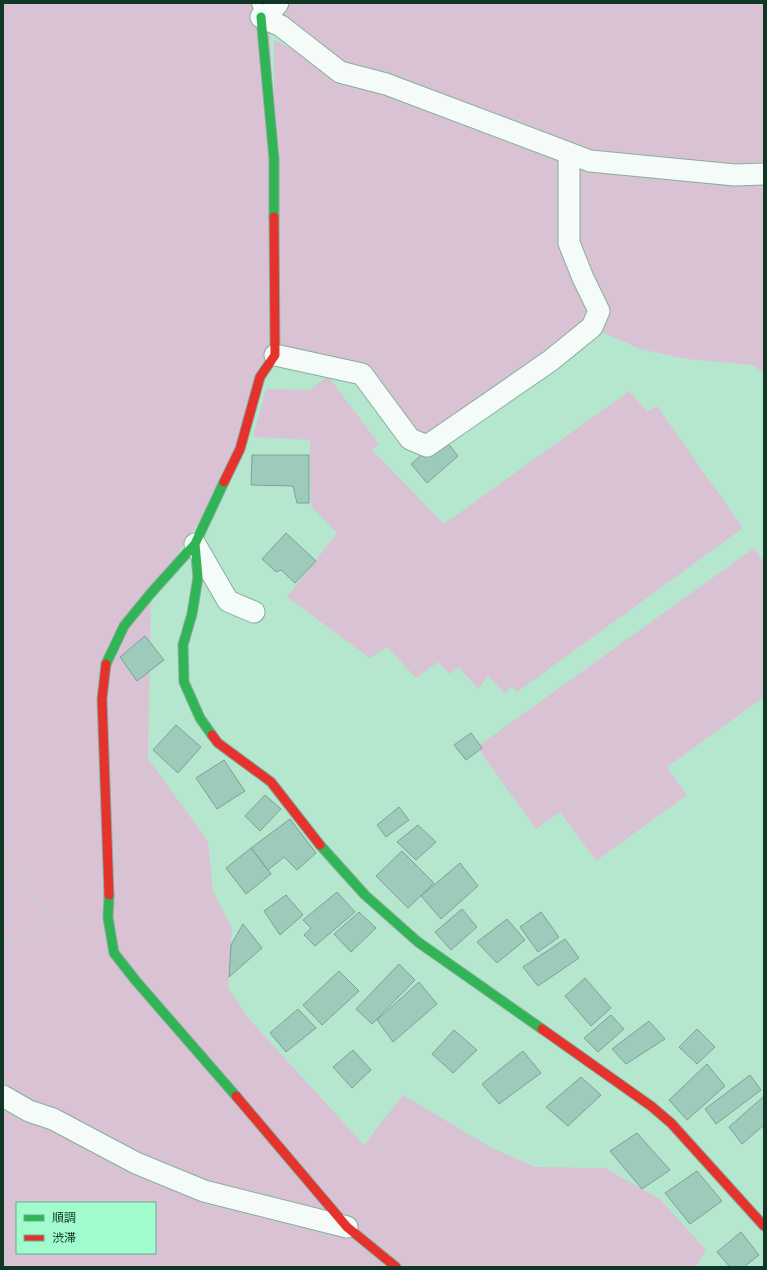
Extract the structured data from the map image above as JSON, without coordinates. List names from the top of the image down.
{
  "legend": ["順調", "渋滞"]
}
